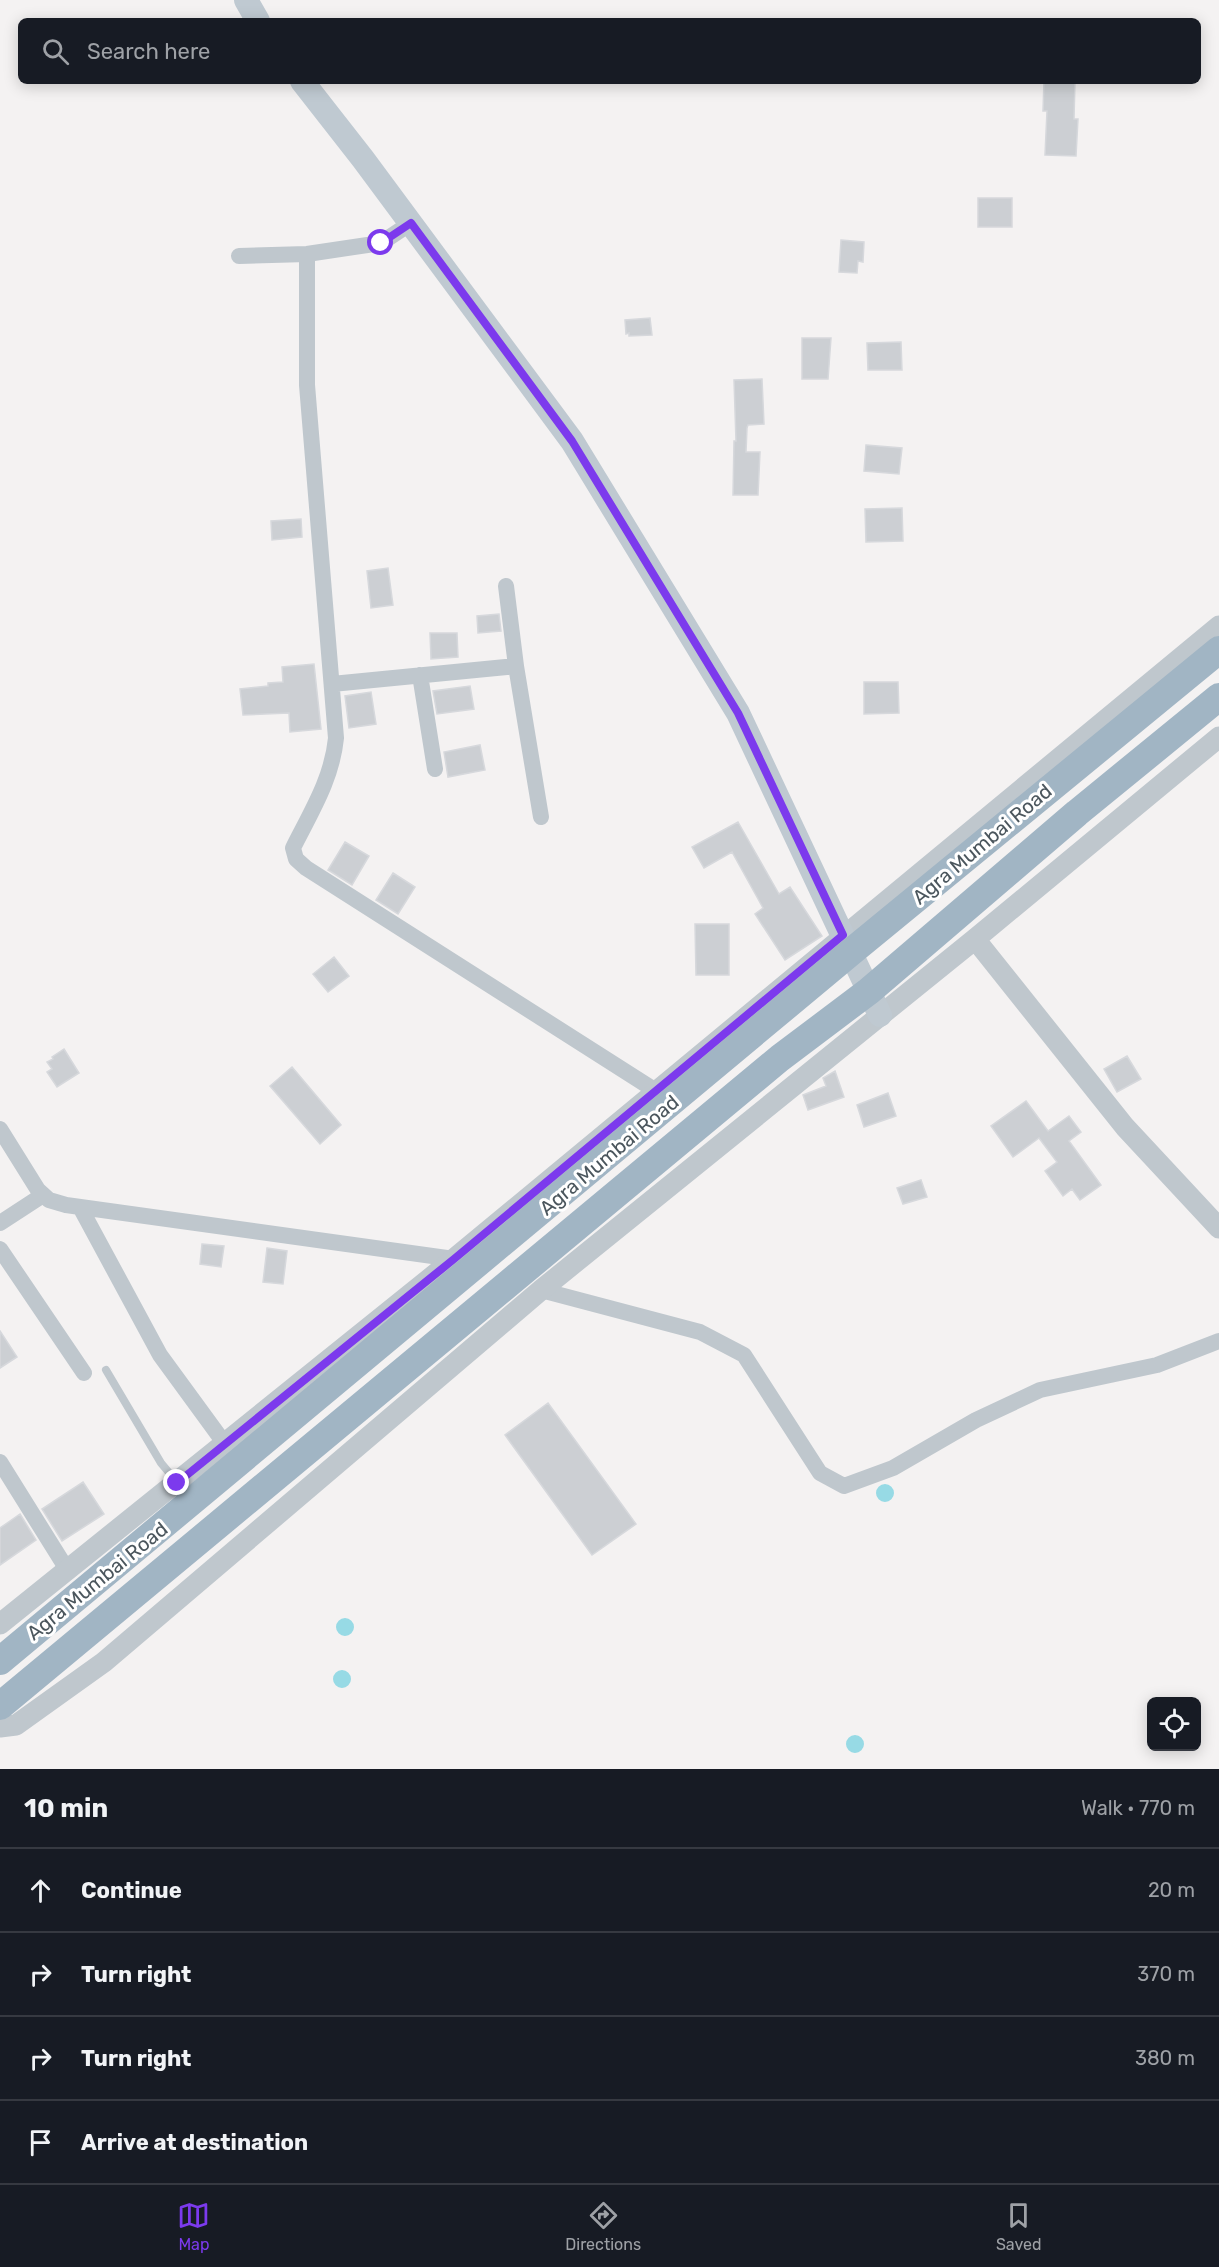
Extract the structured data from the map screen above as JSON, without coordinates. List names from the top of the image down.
{
  "streets": {
    "highway": ["Agra Mumbai Road"]
  },
  "page": {
    "search": "Search here",
    "heading": ["10 min", "Walk · 770 m"],
    "list": [
      ["Continue", "20 m"],
      ["Turn right", "370 m"],
      ["Turn right", "380 m"],
      "Arrive at destination"
    ],
    "nav": ["Map", "Directions", "Saved"]
  }
}
